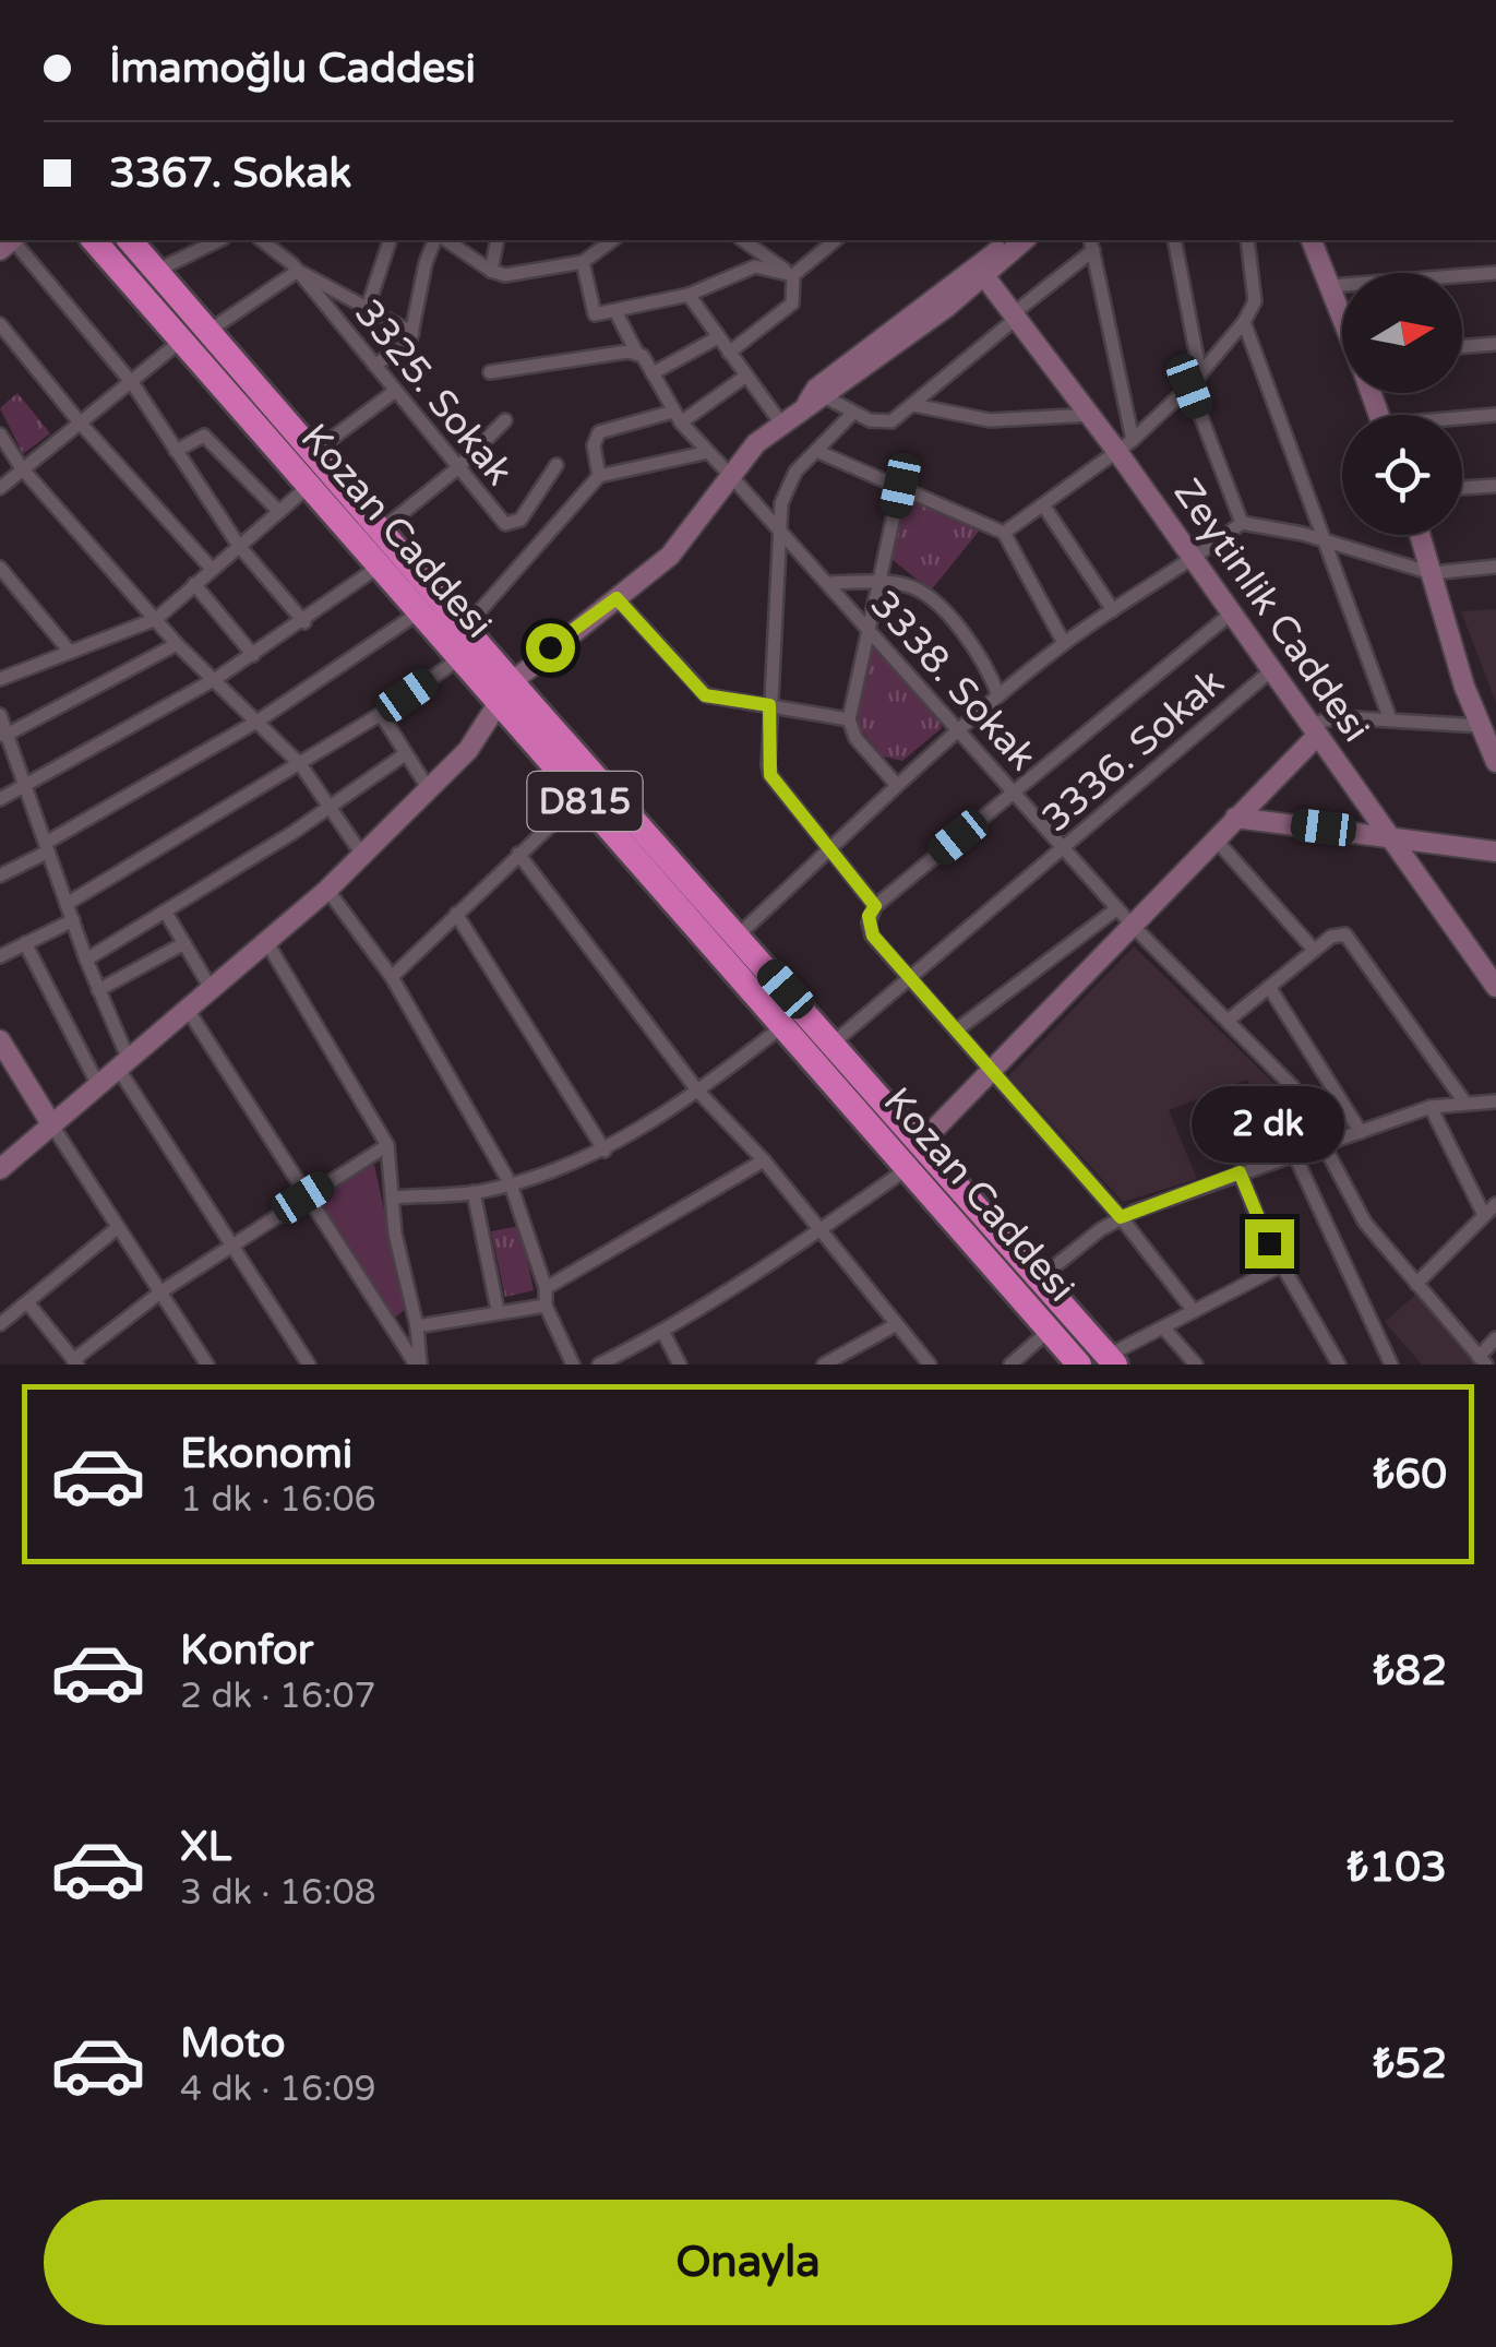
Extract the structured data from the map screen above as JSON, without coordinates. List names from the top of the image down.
{
  "streets": {
    "highway": ["Kozan Caddesi", "D815"],
    "main road": ["Zeytinlik Caddesi"],
    "street": ["3325. Sokak", "3338. Sokak", "3336. Sokak"]
  },
  "crossings": [
    ["Kozan Caddesi", "3336. Sokak"],
    ["Zeytinlik Caddesi", "3336. Sokak"],
    ["3338. Sokak", "3336. Sokak"]
  ],
  "north": "right",
  "page": {
    "banner": ["İmamoğlu Caddesi", "3367. Sokak"],
    "bubble": "2 dk",
    "list": [
      {
        "name": "Ekonomi",
        "note": "1 dk · 16:06",
        "value": "₺60"
      },
      {
        "name": "Konfor",
        "note": "2 dk · 16:07",
        "value": "₺82"
      },
      {
        "name": "XL",
        "note": "3 dk · 16:08",
        "value": "₺103"
      },
      {
        "name": "Moto",
        "note": "4 dk · 16:09",
        "value": "₺52"
      }
    ],
    "buttons": "Onayla"
  }
}
